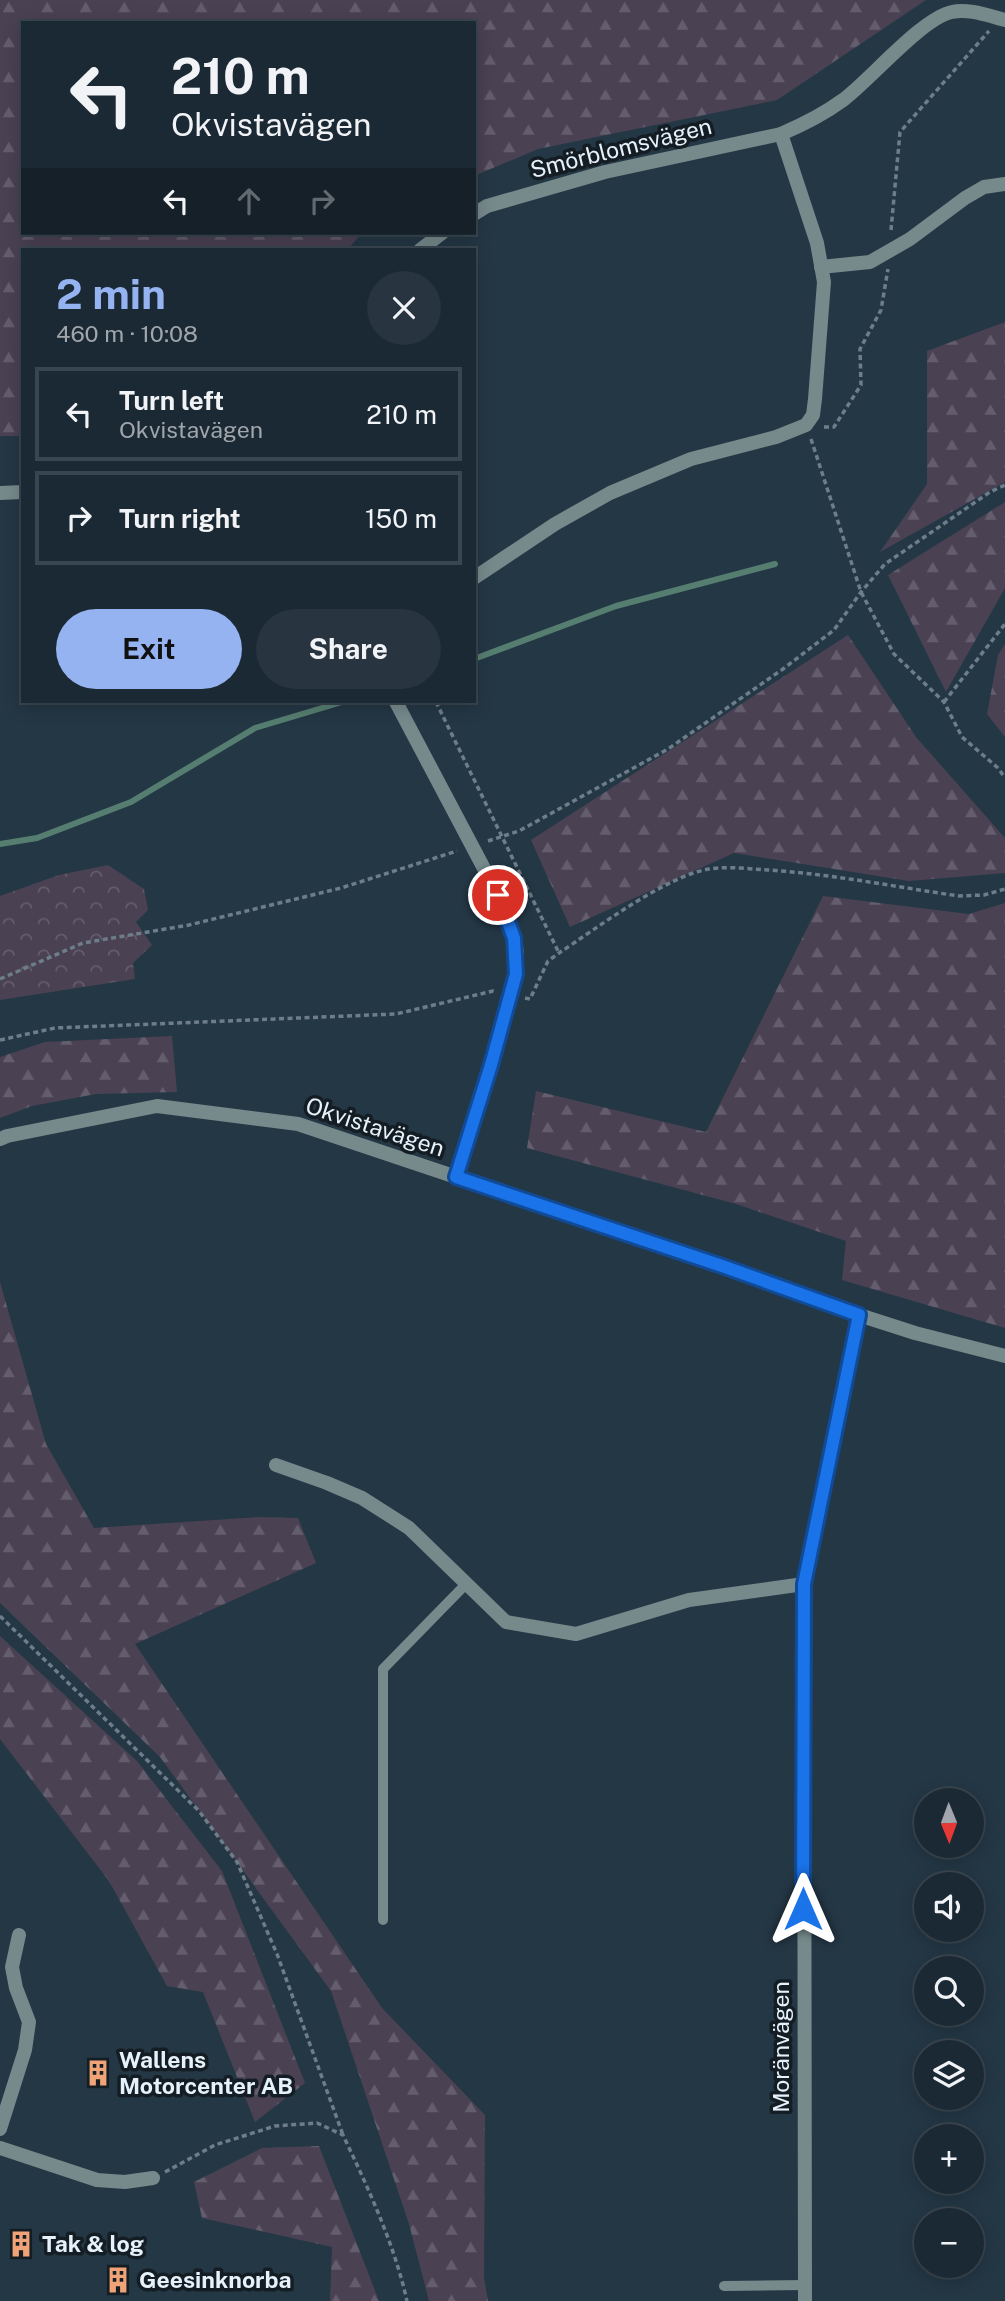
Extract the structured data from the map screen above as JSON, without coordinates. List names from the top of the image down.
{
  "streets": {
    "street": ["Smörblomsvägen", "Okvistavägen", "Moränvägen"]
  },
  "crossings": [
    ["Okvistavägen", "Moränvägen"]
  ],
  "places": {
    "building": ["Wallens Motorcenter AB", "Tak & log", "Geesinknorba"]
  },
  "north": "bottom",
  "page": {
    "turn": ["210 m", "Okvistavägen"],
    "heading": ["2 min", "460 m · 10:08"],
    "list": [
      {
        "name": "Turn left",
        "note": "Okvistavägen",
        "value": "210 m"
      },
      {
        "name": "Turn right",
        "value": "150 m"
      }
    ],
    "buttons": ["Exit", "Share"],
    "map_buttons": ["+", "−"]
  }
}
